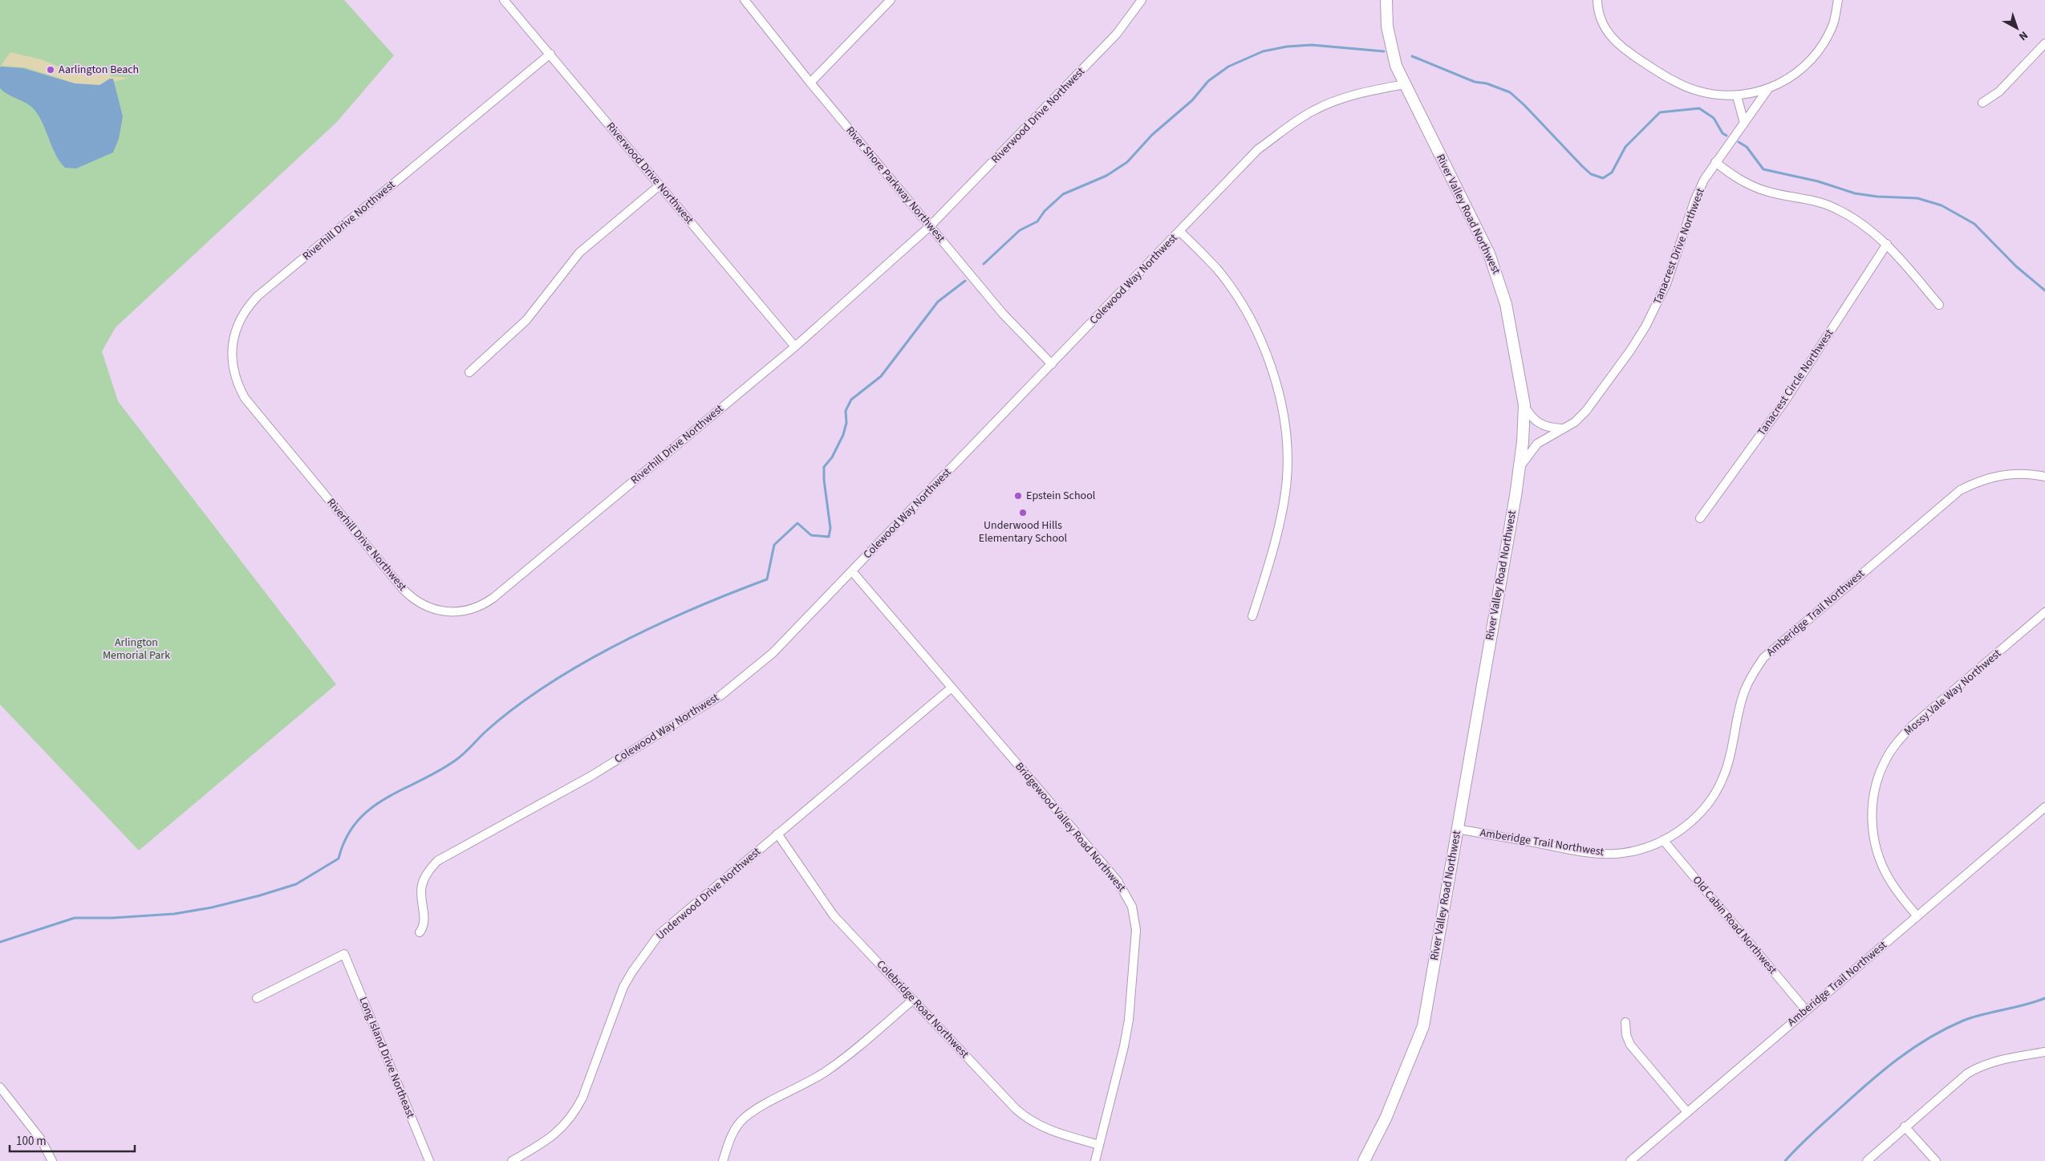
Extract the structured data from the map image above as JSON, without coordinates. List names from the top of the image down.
{
  "streets": {
    "street": [
      "Riverwood Drive Northwest",
      "River Shore Parkway Northwest",
      "River Valley Road Northwest",
      "Riverhill Drive Northwest",
      "Tanacrest Drive Northwest",
      "Colewood Way Northwest",
      "Tanacrest Circle Northwest",
      "Amberidge Trail Northwest",
      "Mossy Vale Way Northwest",
      "Bridgewood Valley Road Northwest",
      "Underwood Drive Northwest",
      "Old Cabin Road Northwest",
      "Colebridge Road Northwest",
      "Long Island Drive Northeast"
    ]
  },
  "crossings": [
    ["Riverwood Drive Northwest", "River Shore Parkway Northwest"],
    ["Riverwood Drive Northwest", "Riverhill Drive Northwest"],
    ["River Shore Parkway Northwest", "Riverhill Drive Northwest"],
    ["River Shore Parkway Northwest", "Colewood Way Northwest"],
    ["River Valley Road Northwest", "Tanacrest Drive Northwest"],
    ["River Valley Road Northwest", "Colewood Way Northwest"],
    ["River Valley Road Northwest", "Amberidge Trail Northwest"],
    ["Colewood Way Northwest", "Bridgewood Valley Road Northwest"],
    ["Amberidge Trail Northwest", "Mossy Vale Way Northwest"],
    ["Amberidge Trail Northwest", "Old Cabin Road Northwest"],
    ["Bridgewood Valley Road Northwest", "Underwood Drive Northwest"],
    ["Bridgewood Valley Road Northwest", "Colebridge Road Northwest"],
    ["Underwood Drive Northwest", "Colebridge Road Northwest"]
  ],
  "parks": ["Arlington Memorial Park"],
  "places": ["Aarlington Beach", "Epstein School", "Underwood Hills Elementary School"],
  "scale_bar": "100 m",
  "north": "bottom right"
}
